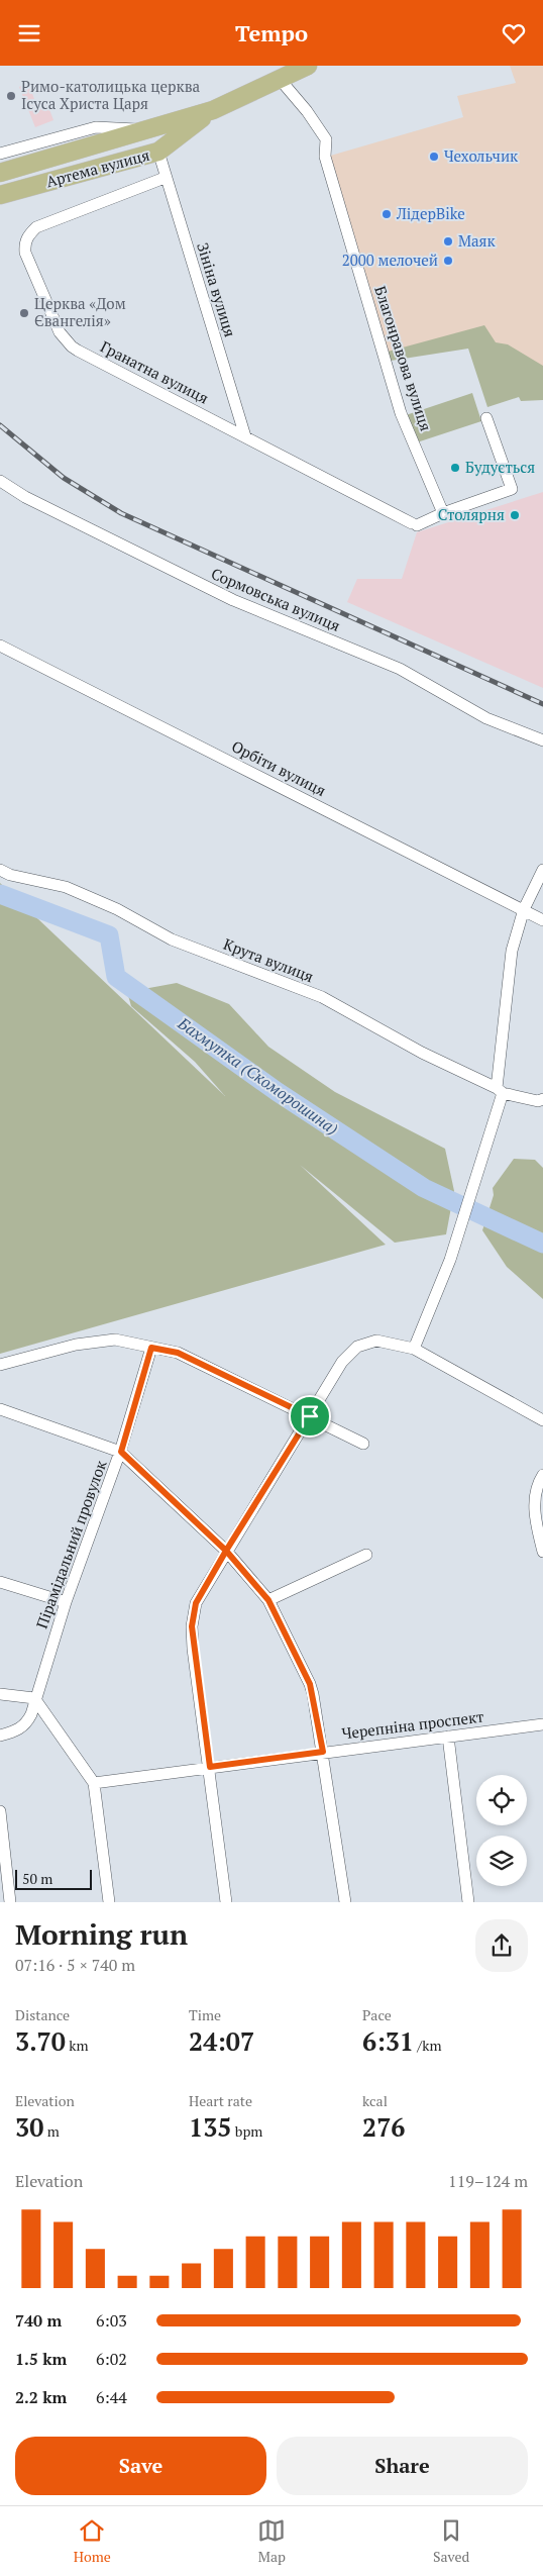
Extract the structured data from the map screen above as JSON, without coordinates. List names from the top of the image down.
{
  "streets": {
    "main road": ["Артема вулиця"],
    "street": [
      "Зініна вулиця",
      "Благонравова вулиця",
      "Гранатна вулиця",
      "Сормовська вулиця",
      "Орбіти вулиця",
      "Крута вулиця",
      "Пірамідальний провулок",
      "Черепніна проспект"
    ]
  },
  "crossings": [
    ["Артема вулиця", "Зініна вулиця"],
    ["Артема вулиця", "Благонравова вулиця"],
    ["Зініна вулиця", "Гранатна вулиця"],
    ["Благонравова вулиця", "Гранатна вулиця"]
  ],
  "water": ["Бахмутка (Скоморошина)"],
  "places": [
    "Римо-католицька церква Ісуса Христа Царя",
    "Чехольчик",
    "ЛідерBike",
    "Маяк",
    "2000 мелочей",
    "Церква «Дом Євангелія»",
    "Будується",
    "Столярня"
  ],
  "scale_bar": "50 m",
  "page": {
    "header": "Tempo",
    "scale": "50 m",
    "heading": ["Morning run", "07:16 · 5 × 740 m"],
    "stats": [
      ["Distance", "3.70 km"],
      ["Time", "24:07"],
      ["Pace", "6:31 /km"],
      ["Elevation", "30 m"],
      ["Heart rate", "135 bpm"],
      ["kcal", "276"]
    ],
    "chart": ["Elevation", "119–124 m"],
    "list": [
      {
        "name": "740 m",
        "note": "6:03"
      },
      {
        "name": "1.5 km",
        "note": "6:02"
      },
      {
        "name": "2.2 km",
        "note": "6:44"
      }
    ],
    "buttons": ["Save", "Share"],
    "tabs": ["Home", "Map", "Saved"]
  }
}
